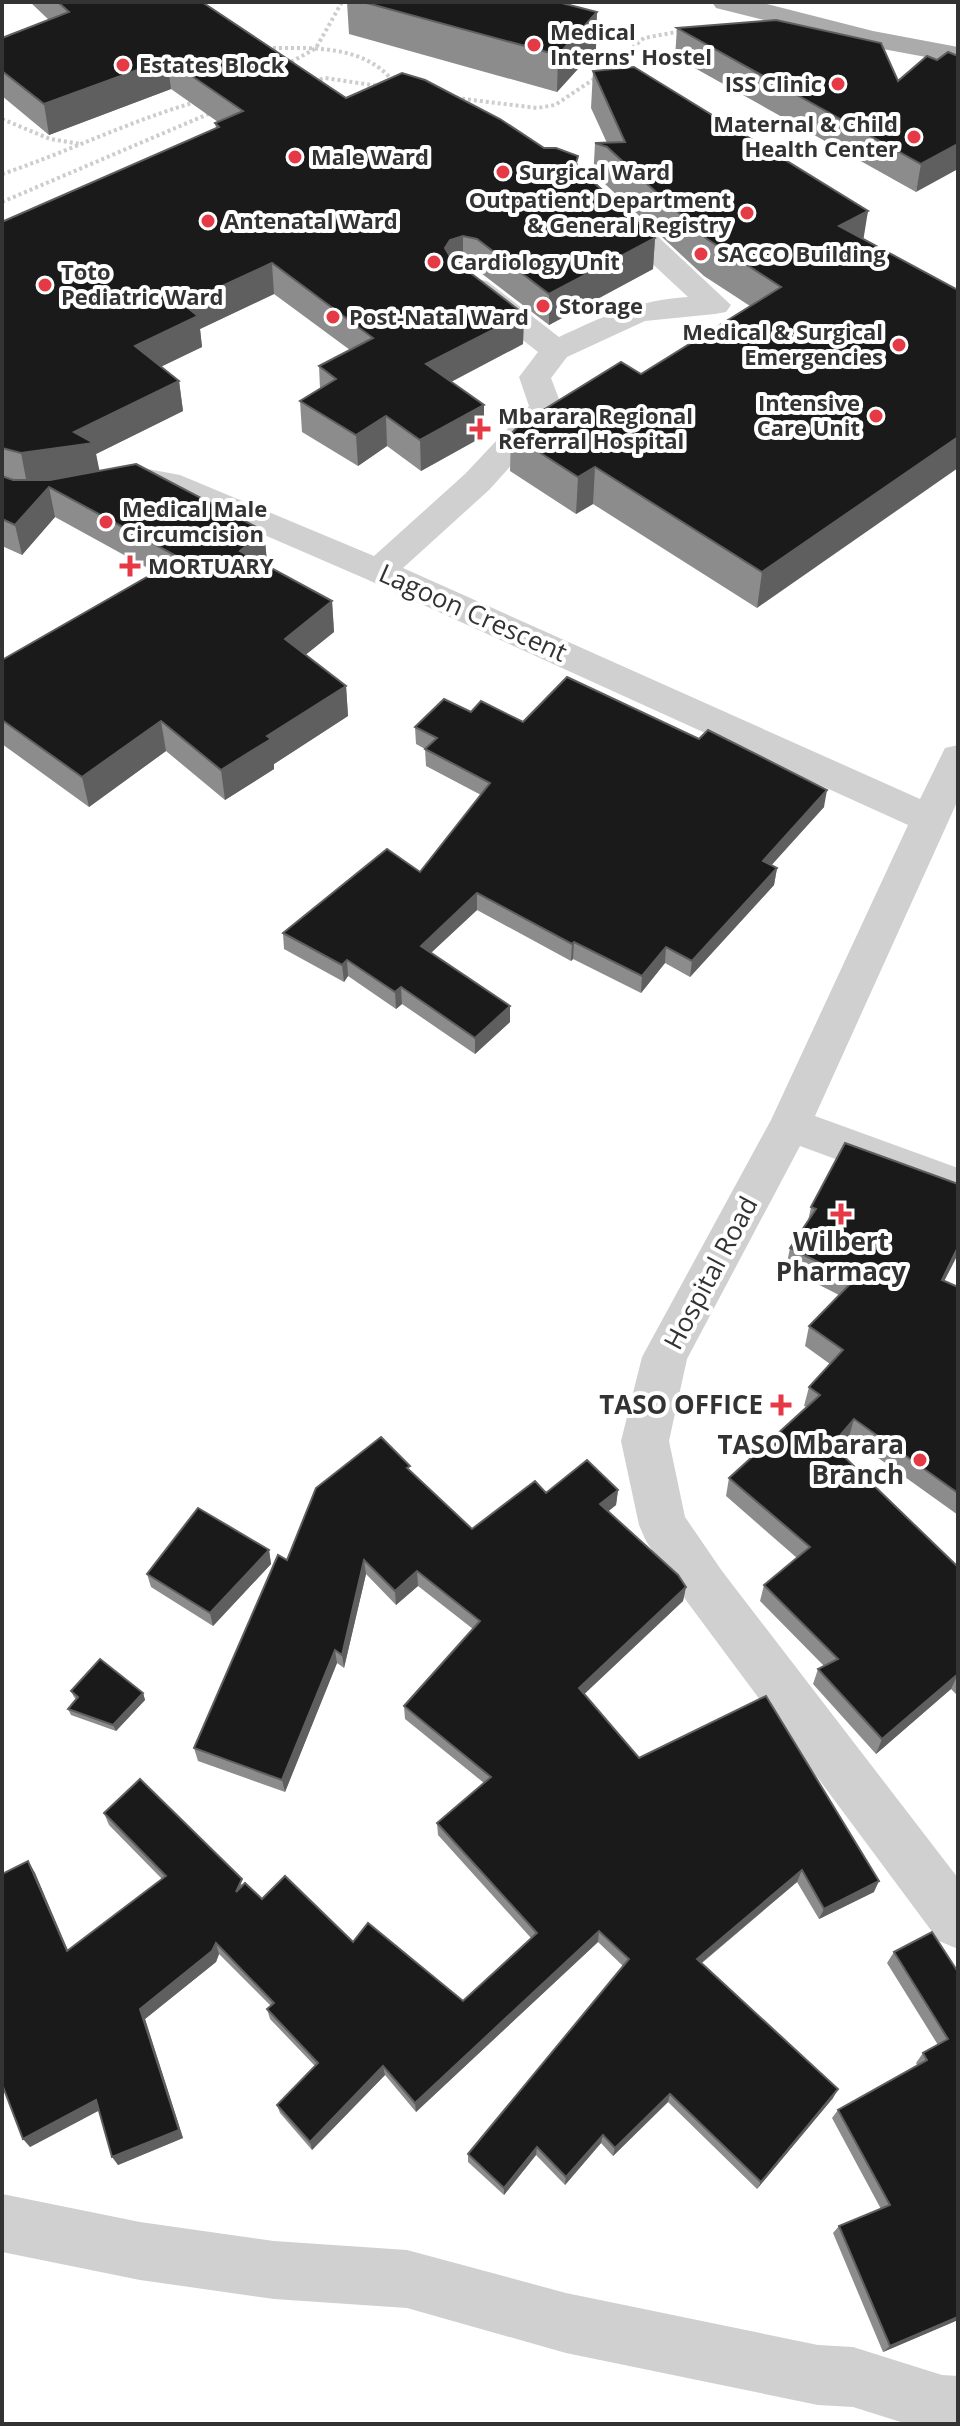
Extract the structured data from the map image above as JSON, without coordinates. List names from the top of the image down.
{
  "streets": {
    "street": ["Lagoon Crescent", "Hospital Road"]
  },
  "crossings": [
    ["Lagoon Crescent", "Hospital Road"]
  ],
  "places": {
    "other": [
      "Medical Interns' Hostel",
      "Estates Block",
      "ISS Clinic",
      "Maternal & Child Health Center",
      "Male Ward",
      "Surgical Ward",
      "Outpatient Department & General Registry",
      "Antenatal Ward",
      "SACCO Building",
      "Cardiology Unit",
      "Toto Pediatric Ward",
      "Storage",
      "Post-Natal Ward",
      "Medical & Surgical Emergencies",
      "Intensive Care Unit",
      "Medical Male Circumcision",
      "TASO Mbarara Branch"
    ],
    "health": [
      "Mbarara Regional Referral Hospital",
      "MORTUARY",
      "Wilbert Pharmacy",
      "TASO OFFICE"
    ]
  }
}
